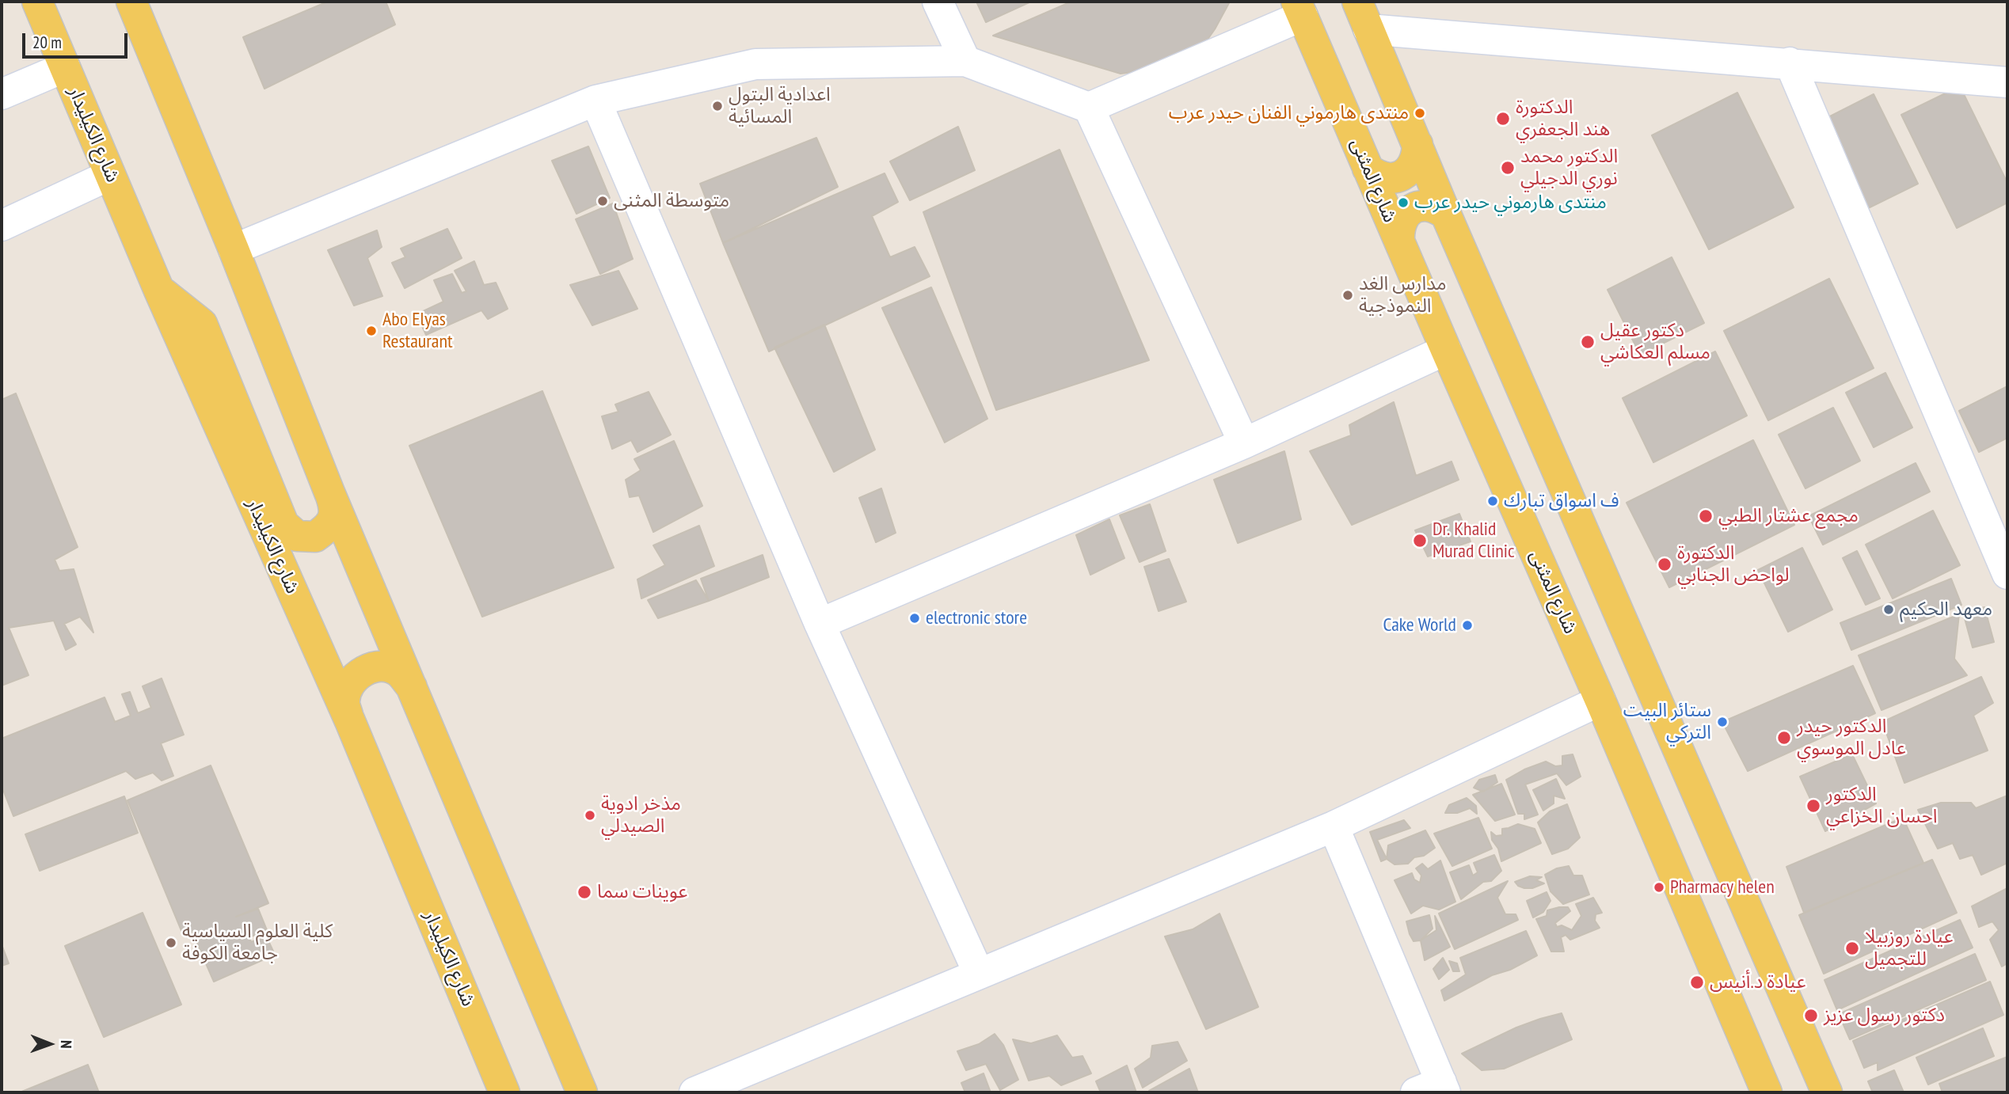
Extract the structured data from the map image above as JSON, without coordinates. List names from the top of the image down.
{
  "streets": {
    "main road": ["شارع الكيليدار", "شارع المثنى"]
  },
  "places": [
    "اعدادية البتول المسائية",
    "منتدى هارموني الفنان حيدر عرب",
    "الدكتورة هند الجعفري",
    "الدكتور محمد نوري الدجيلي",
    "متوسطة المثنى",
    "منتدى هارموني حيدر عرب",
    "مدارس الغد النموذجية",
    "Abo Elyas Restaurant",
    "دكتور عقيل مسلم العكاشي",
    "ف اسواق تبارك",
    "مجمع عشتار الطبي",
    "Dr. Khalid Murad Clinic",
    "الدكتورة لواحض الجنابي",
    "معهد الحكيم",
    "electronic store",
    "Cake World",
    "ستائر البيت التركي",
    "الدكتور حيدر عادل الموسوي",
    "الدكتور احسان الخزاعي",
    "مذخر ادوية الصيدلي",
    "Pharmacy helen",
    "عوينات سما",
    "كلية العلوم السياسية جامعة الكوفة",
    "عيادة روزبيلا للتجميل",
    "عيادة د.أنيس",
    "دكتور رسول عزيز"
  ],
  "scale_bar": "20 m",
  "north": "right"
}
